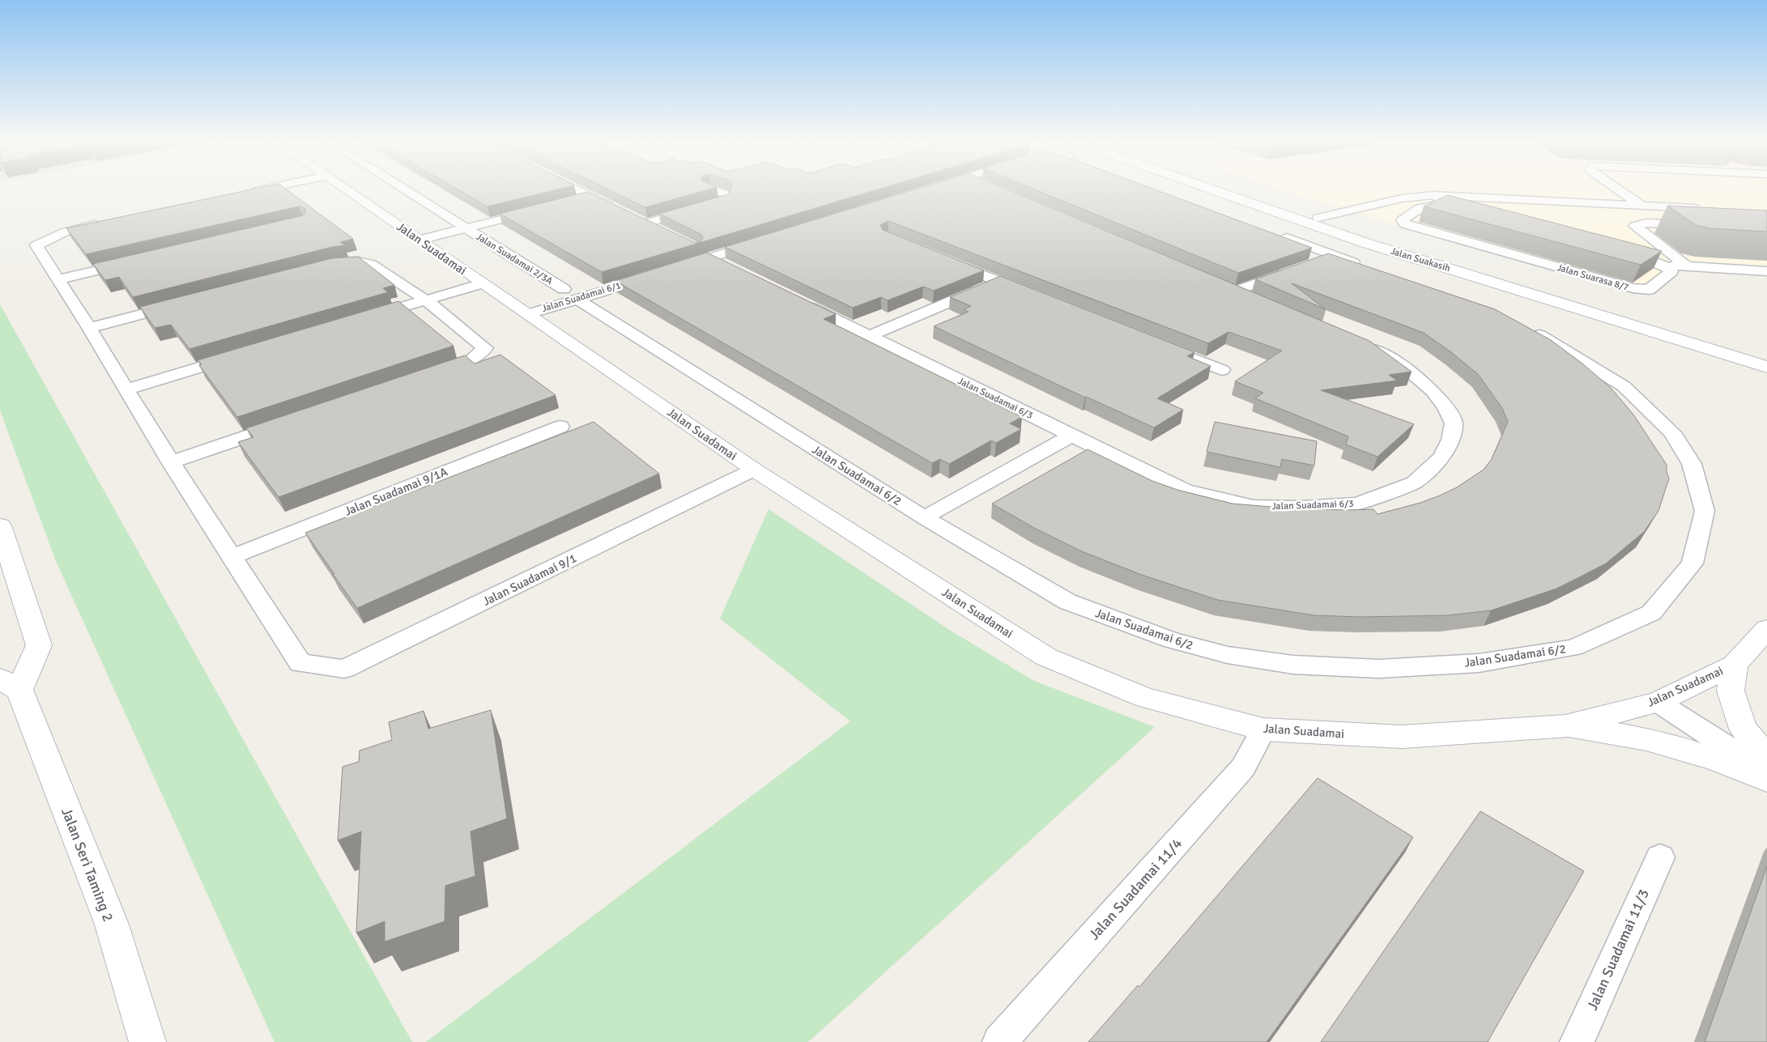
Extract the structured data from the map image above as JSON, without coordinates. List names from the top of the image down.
{
  "streets": {
    "street": [
      "Jalan Suadamai",
      "Jalan Suadamai 2/3A",
      "Jalan Suakasih",
      "Jalan Suarasa 8/7",
      "Jalan Suadamai 6/1",
      "Jalan Suadamai 6/3",
      "Jalan Suadamai 6/2",
      "Jalan Suadamai 9/1A",
      "Jalan Suadamai 9/1",
      "Jalan Seri Taming 2",
      "Jalan Suadamai 11/4",
      "Jalan Suadamai 11/3"
    ]
  },
  "crossings": [
    ["Jalan Suadamai", "Jalan Suadamai 6/1"],
    ["Jalan Suadamai", "Jalan Suadamai 9/1"],
    ["Jalan Suadamai", "Jalan Suadamai 11/4"],
    ["Jalan Suadamai 2/3A", "Jalan Suadamai 6/1"],
    ["Jalan Suadamai 2/3A", "Jalan Suadamai 6/2"],
    ["Jalan Suadamai 6/1", "Jalan Suadamai 6/2"],
    ["Jalan Suadamai 9/1A", "Jalan Suadamai 9/1"]
  ]
}
